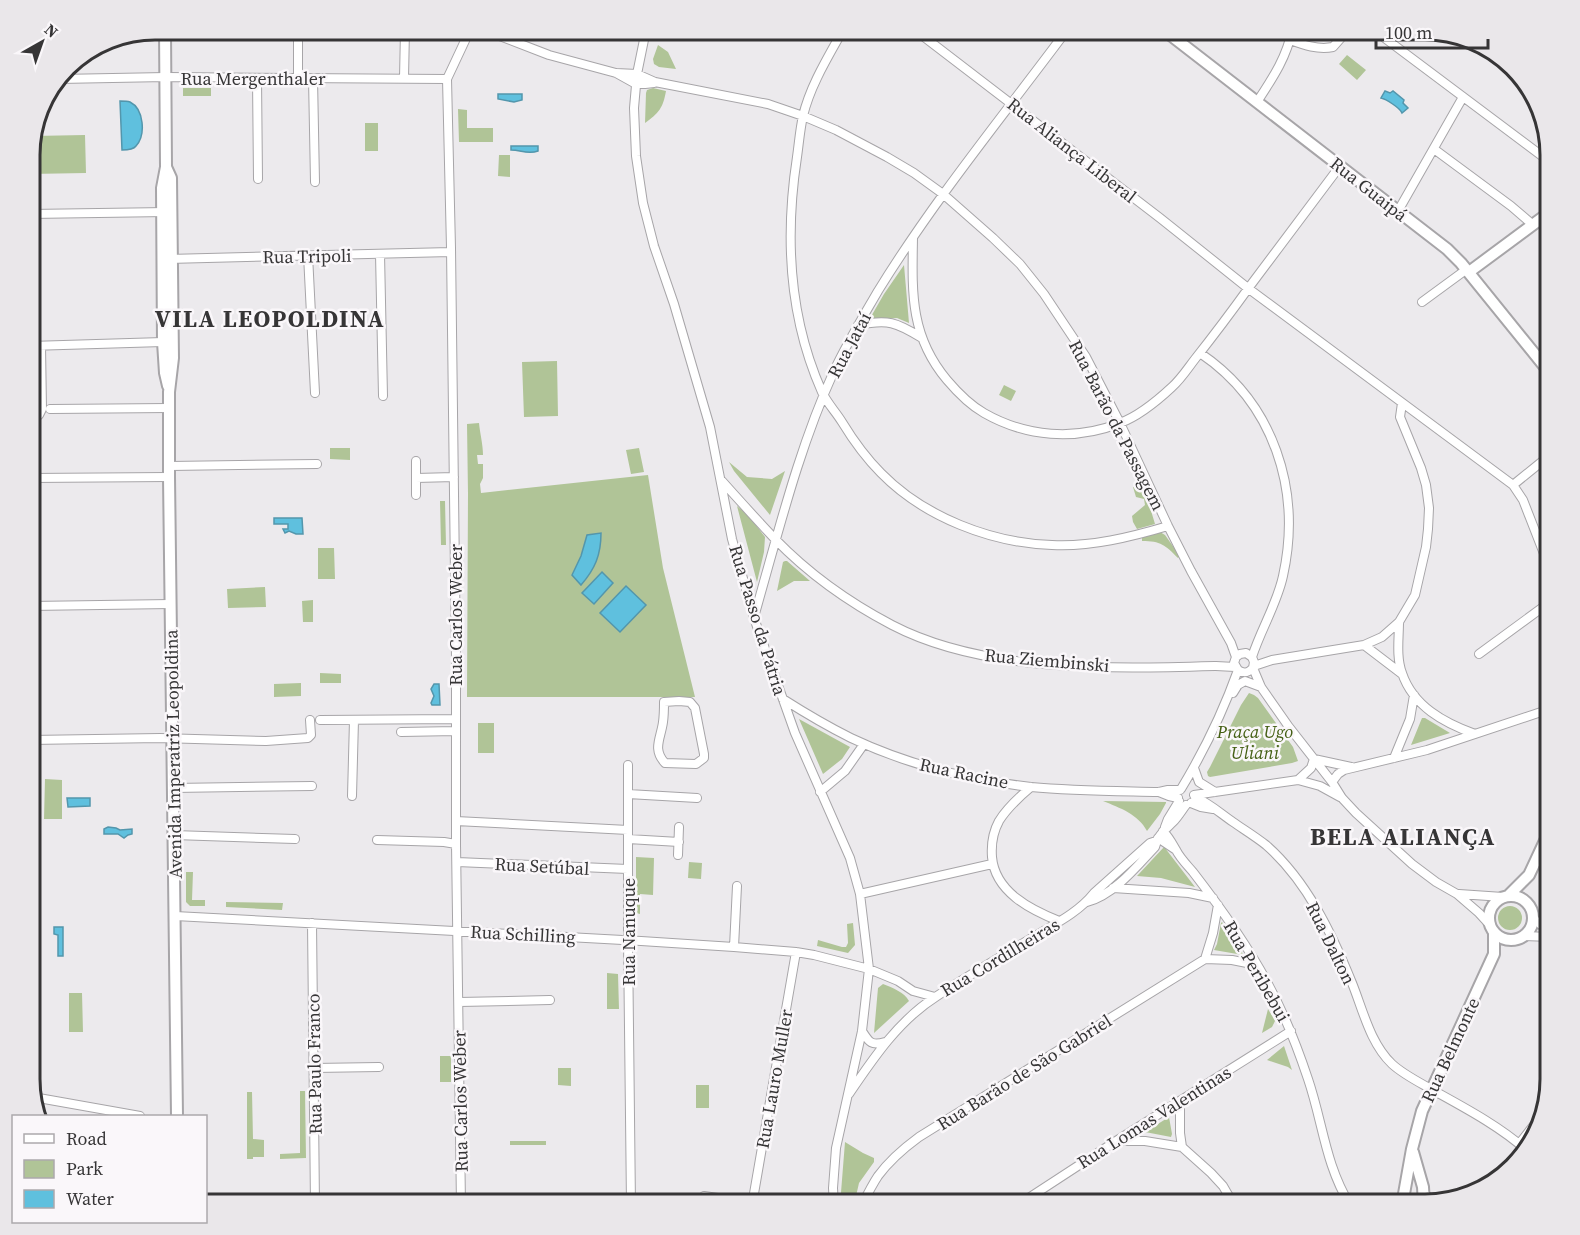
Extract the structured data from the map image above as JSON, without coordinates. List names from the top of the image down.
{
  "streets": {
    "main road": ["Rua Guaipá", "Avenida Imperatriz Leopoldina", "Rua Belmonte"],
    "street": [
      "Rua Mergenthaler",
      "Rua Aliança Liberal",
      "Rua Tripoli",
      "Rua Jataí",
      "Rua Barão da Passagem",
      "Rua Carlos Weber",
      "Rua Passo da Pátria",
      "Rua Ziembinski",
      "Rua Racine",
      "Rua Setúbal",
      "Rua Nanuque",
      "Rua Schilling",
      "Rua Dalton",
      "Rua Cordilheiras",
      "Rua Peribebui",
      "Rua Paulo Franco",
      "Rua Barão de São Gabriel",
      "Rua Lauro Muller",
      "Rua Lomas Valentinas"
    ]
  },
  "crossings": [
    ["Rua Mergenthaler", "Rua Carlos Weber"],
    ["Rua Mergenthaler", "Avenida Imperatriz Leopoldina"],
    ["Rua Aliança Liberal", "Rua Jataí"],
    ["Rua Tripoli", "Rua Carlos Weber"],
    ["Rua Tripoli", "Avenida Imperatriz Leopoldina"],
    ["Rua Jataí", "Rua Barão da Passagem"],
    ["Rua Jataí", "Rua Passo da Pátria"],
    ["Rua Jataí", "Rua Ziembinski"],
    ["Rua Barão da Passagem", "Rua Passo da Pátria"],
    ["Rua Barão da Passagem", "Rua Ziembinski"],
    ["Rua Barão da Passagem", "Rua Racine"],
    ["Rua Barão da Passagem", "Rua Cordilheiras"],
    ["Rua Barão da Passagem", "Rua Belmonte"],
    ["Rua Carlos Weber", "Rua Setúbal"],
    ["Rua Carlos Weber", "Rua Schilling"],
    ["Rua Passo da Pátria", "Rua Ziembinski"],
    ["Rua Passo da Pátria", "Rua Racine"],
    ["Rua Passo da Pátria", "Rua Schilling"],
    ["Rua Passo da Pátria", "Rua Cordilheiras"],
    ["Rua Ziembinski", "Rua Cordilheiras"],
    ["Avenida Imperatriz Leopoldina", "Rua Schilling"],
    ["Rua Racine", "Rua Dalton"],
    ["Rua Racine", "Rua Cordilheiras"],
    ["Rua Setúbal", "Rua Nanuque"],
    ["Rua Nanuque", "Rua Schilling"],
    ["Rua Schilling", "Rua Cordilheiras"],
    ["Rua Schilling", "Rua Paulo Franco"],
    ["Rua Schilling", "Rua Lauro Muller"],
    ["Rua Dalton", "Rua Cordilheiras"],
    ["Rua Dalton", "Rua Belmonte"],
    ["Rua Cordilheiras", "Rua Peribebui"],
    ["Rua Peribebui", "Rua Lomas Valentinas"]
  ],
  "districts": ["VILA LEOPOLDINA", "BELA ALIANÇA"],
  "parks": ["Praça Ugo Uliani"],
  "legend": ["Road", "Park", "Water"],
  "scale_bar": "100 m",
  "north": "top right"
}
